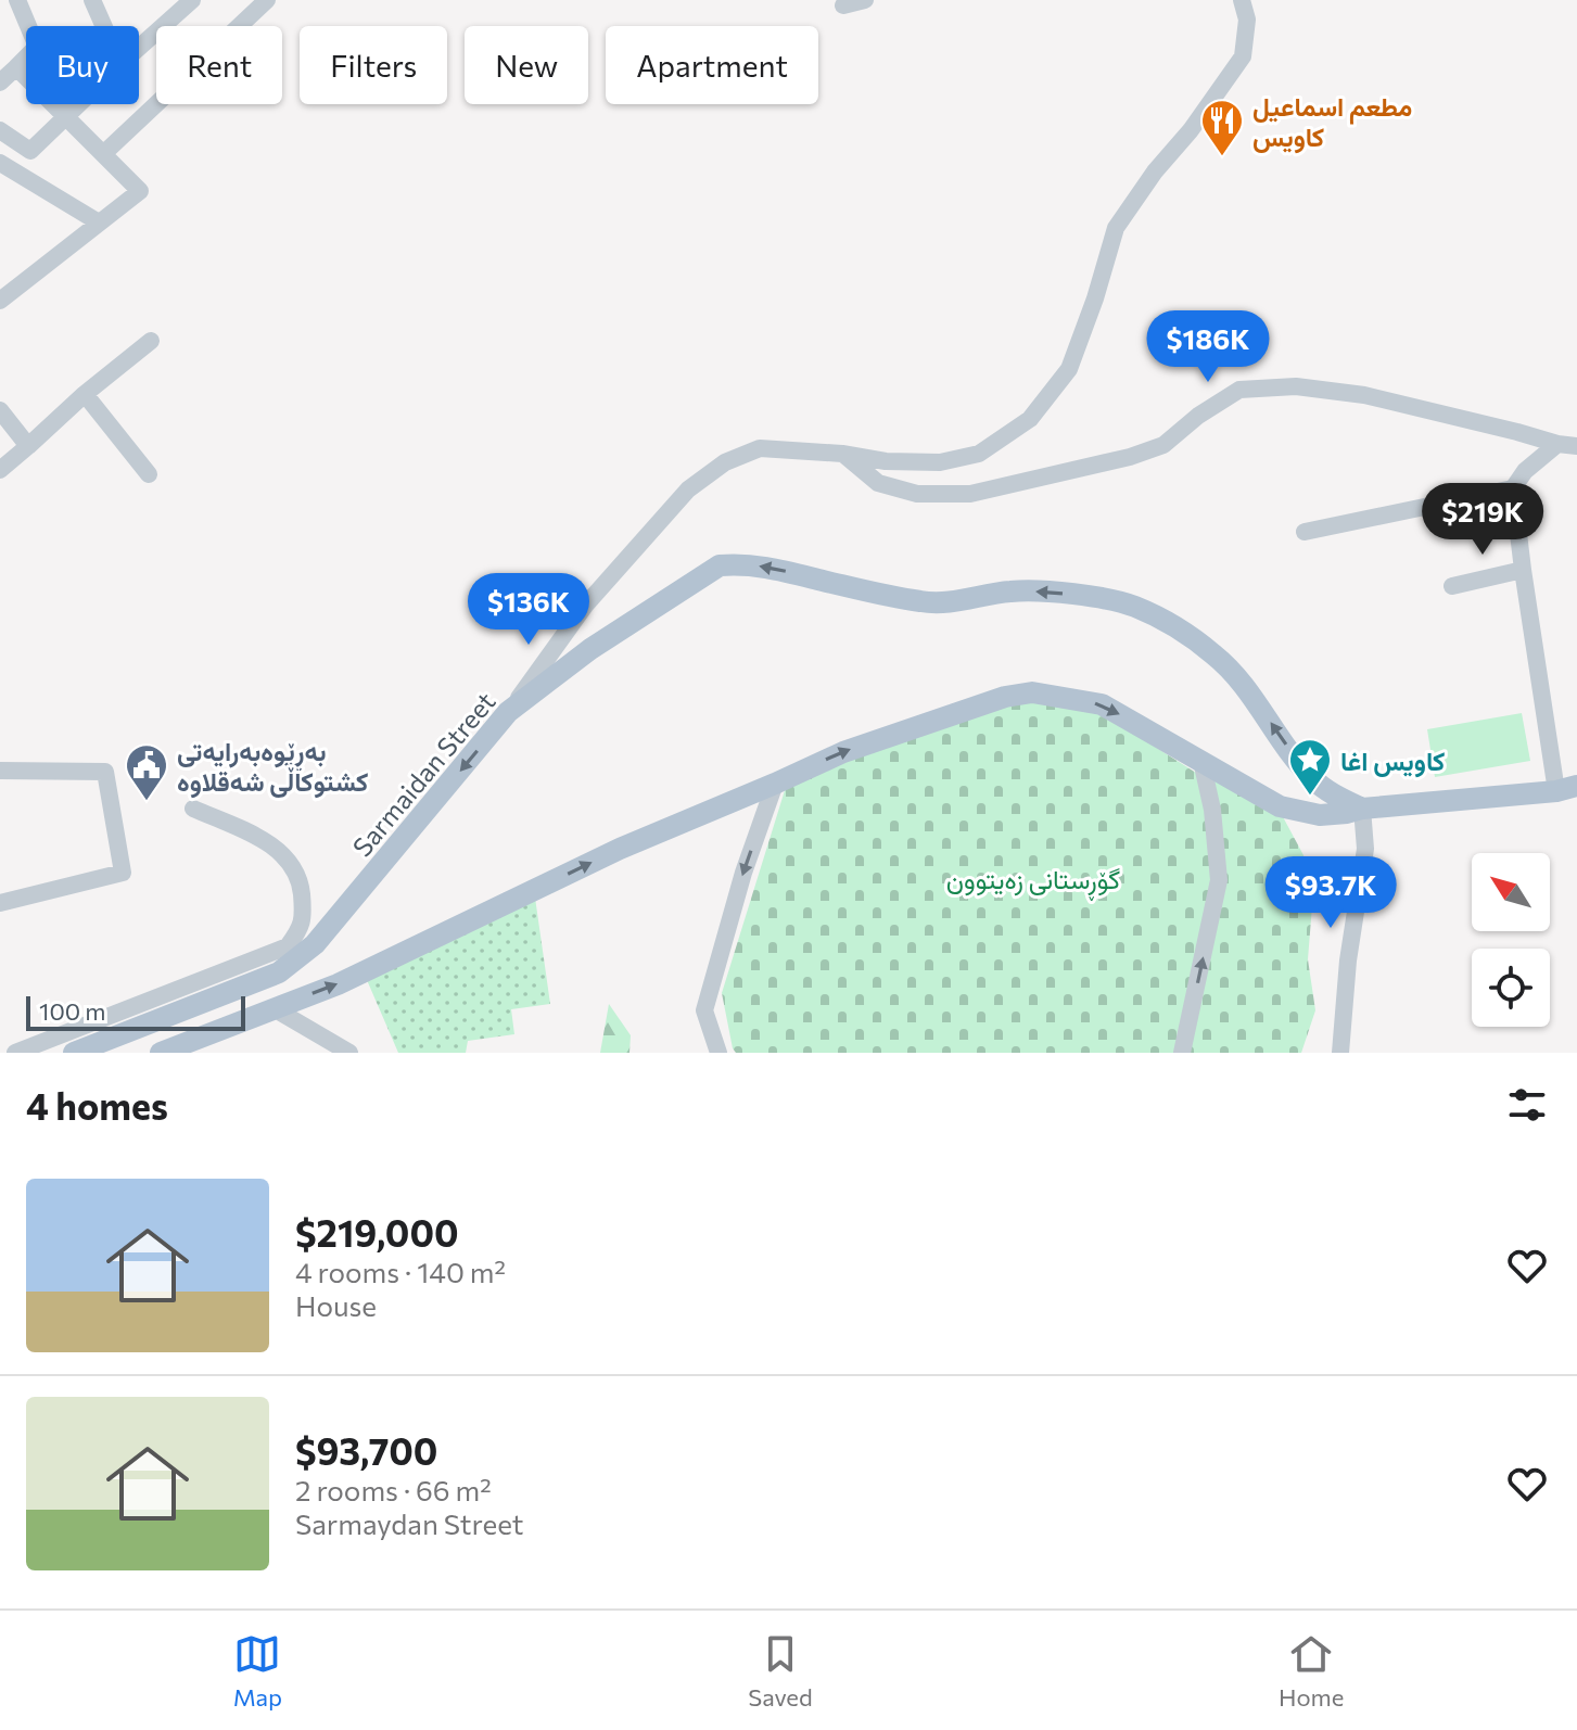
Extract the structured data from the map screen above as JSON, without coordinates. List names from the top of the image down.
{
  "streets": {
    "main road": ["Sarmaidan Street"]
  },
  "parks": ["گۆڕستانی زەیتوون"],
  "places": {
    "restaurant": ["مطعم اسماعیل کاویس"],
    "place": ["كاويس اغا"],
    "public building": ["بەڕێوەبەرایەتی کشتوکاڵی شەقلاوە"]
  },
  "scale_bar": "100 m",
  "north": "top left",
  "page": {
    "chip": [
      "Buy",
      "Rent",
      "Filters",
      "New",
      "Apartment"
    ],
    "price": [
      "$186K",
      "$219K",
      "$136K",
      "$93.7K"
    ],
    "scale": "100 m",
    "heading": "4 homes",
    "list": [
      {
        "name": "$219,000",
        "note": "4 rooms · 140 m² · House"
      },
      {
        "name": "$93,700",
        "note": "2 rooms · 66 m² · Sarmaydan Street"
      }
    ],
    "tabs": ["Map", "Saved", "Home"]
  }
}
